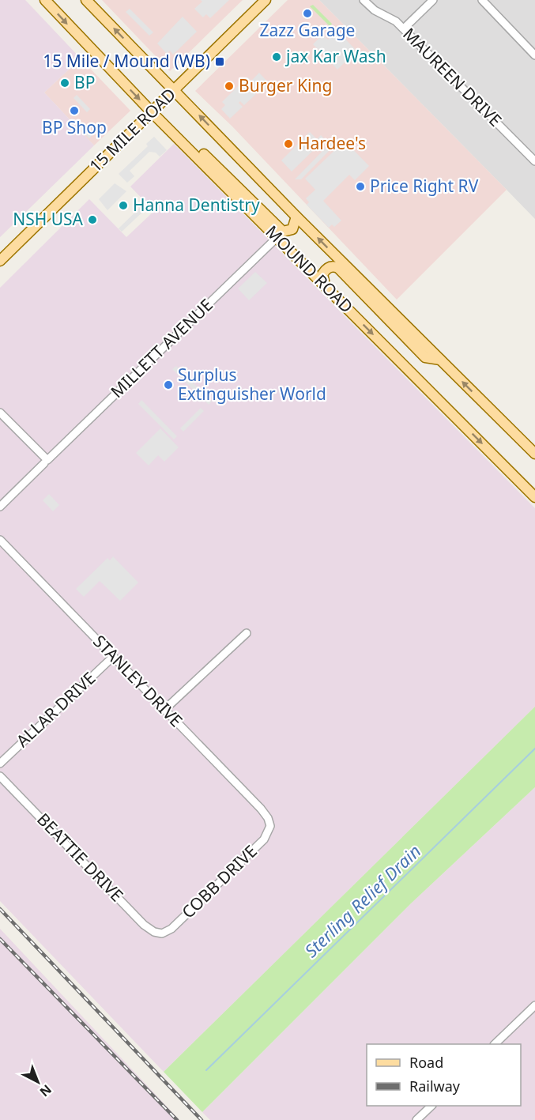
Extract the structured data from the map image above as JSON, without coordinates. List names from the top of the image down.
{
  "streets": {
    "main road": ["15 MILE ROAD", "MOUND ROAD"],
    "street": [
      "MAUREEN DRIVE",
      "MILLETT AVENUE",
      "STANLEY DRIVE",
      "ALLAR DRIVE",
      "BEATTIE DRIVE",
      "COBB DRIVE"
    ]
  },
  "crossings": [
    ["15 MILE ROAD", "MOUND ROAD"],
    ["MOUND ROAD", "MILLETT AVENUE"],
    ["STANLEY DRIVE", "ALLAR DRIVE"],
    ["STANLEY DRIVE", "COBB DRIVE"],
    ["BEATTIE DRIVE", "COBB DRIVE"]
  ],
  "water": ["Sterling Relief Drain"],
  "places": {
    "other": [
      "Zazz Garage",
      "jax Kar Wash",
      "BP",
      "Burger King",
      "BP Shop",
      "Hardee's",
      "Price Right RV",
      "Hanna Dentistry",
      "NSH USA",
      "Surplus Extinguisher World"
    ],
    "transit": ["15 Mile / Mound (WB)"]
  },
  "legend": ["Road", "Railway"],
  "north": "bottom right"
}
